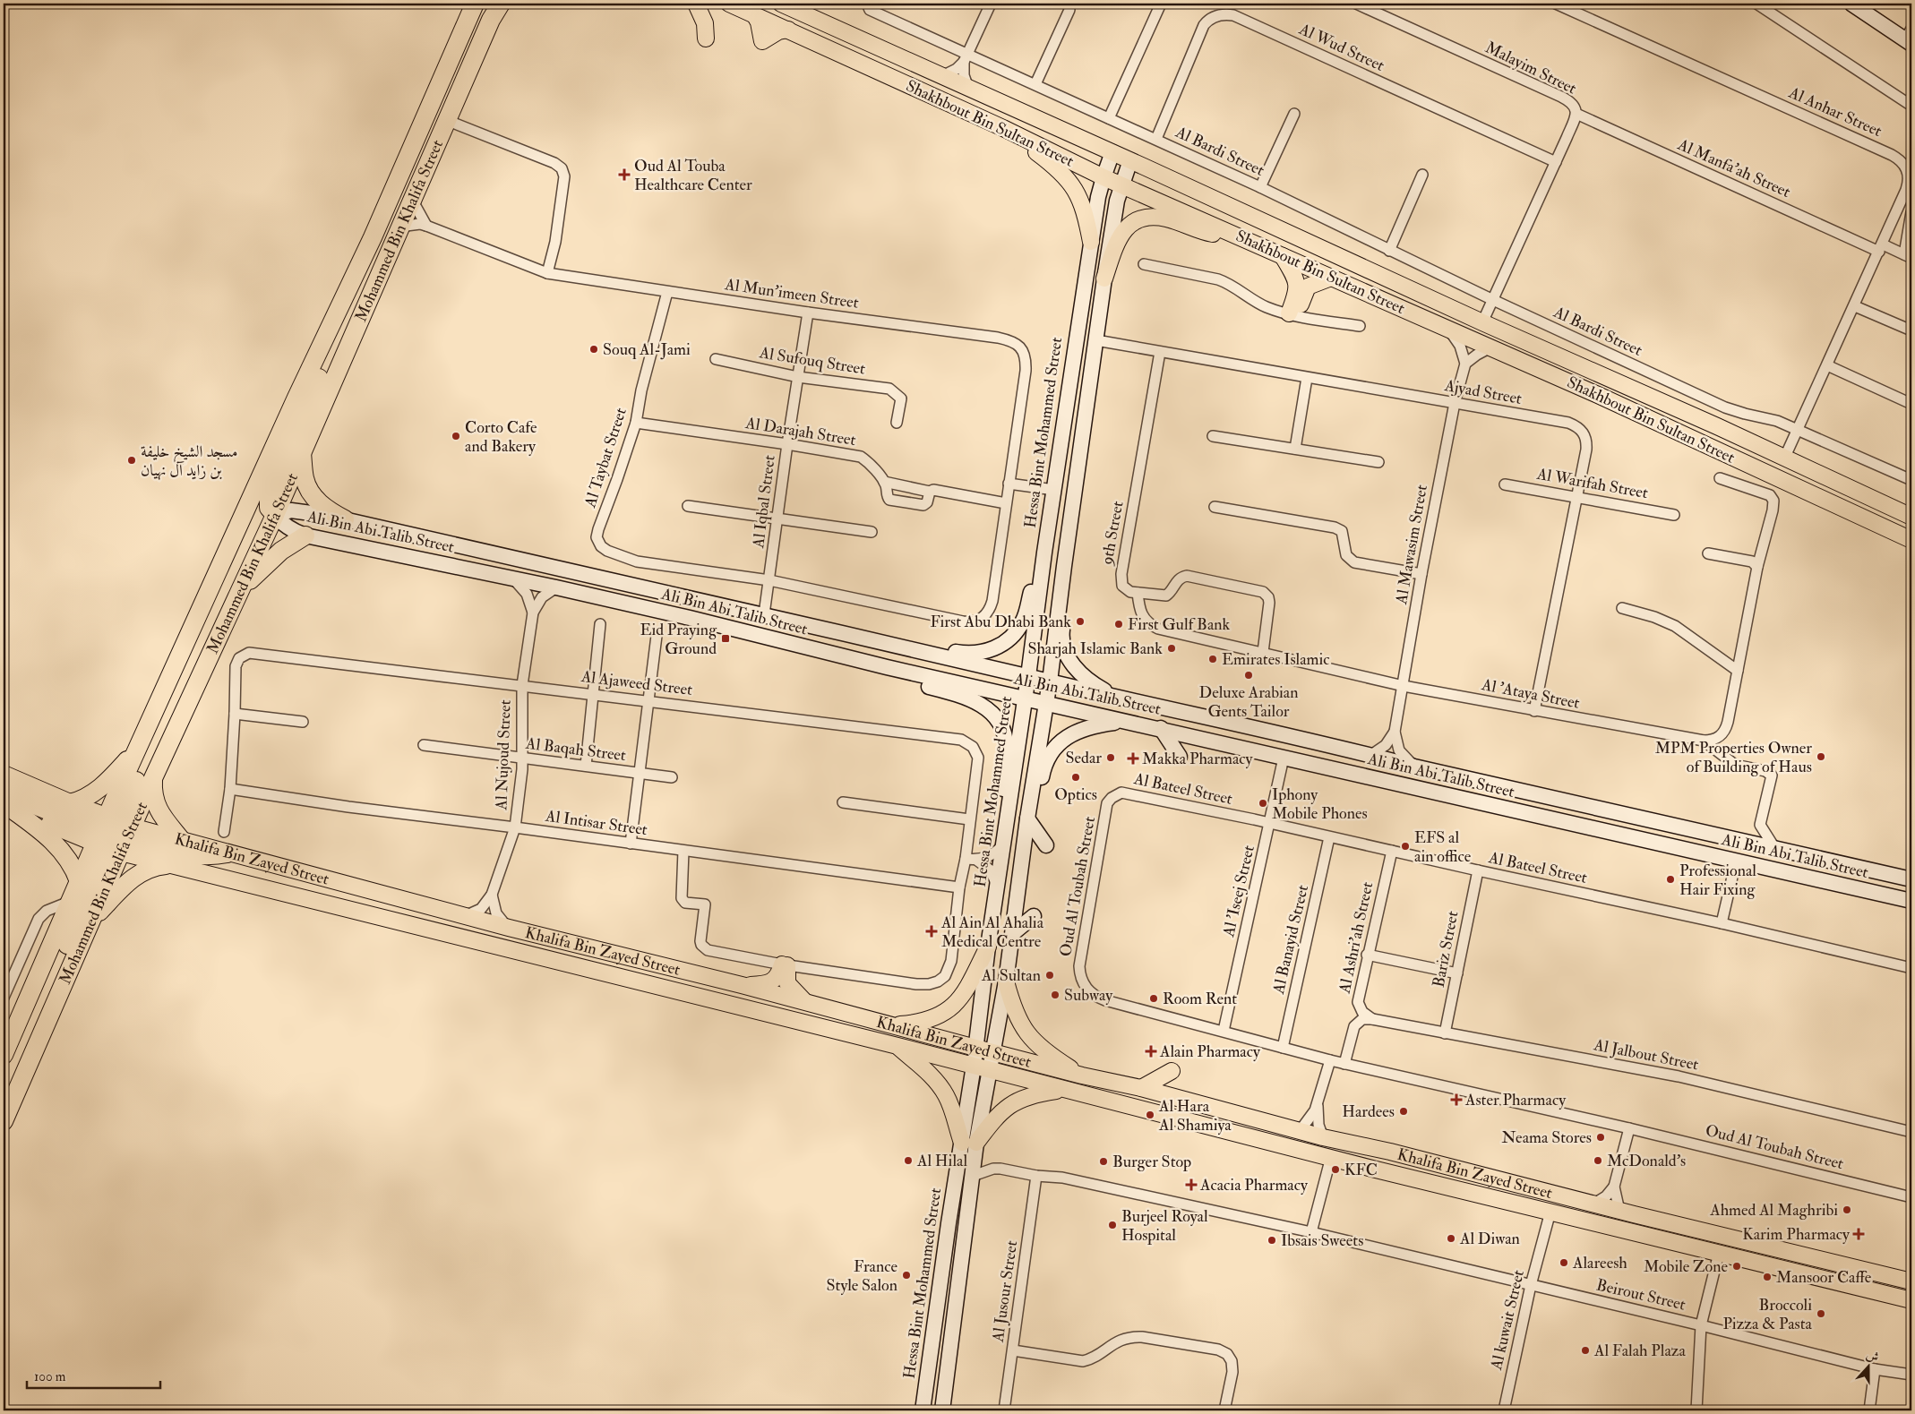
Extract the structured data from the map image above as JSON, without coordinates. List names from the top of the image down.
{
  "streets": {
    "highway": ["Mohammed Bin Khalifa Street", "Khalifa Bin Zayed Street"],
    "main road": ["Shakhbout Bin Sultan Street", "Hessa Bint Mohammed Street", "Ali Bin Abi Talib Street"],
    "street": [
      "Al Wud Street",
      "Malayim Street",
      "Al Anhar Street",
      "Al Bardi Street",
      "Al Manfa'ah Street",
      "Al Mun'imeen Street",
      "Al Sufouq Street",
      "Ajyad Street",
      "Al Darajah Street",
      "Al Taybat Street",
      "Al Warifah Street",
      "Al Iqbal Street",
      "9th Street",
      "Al Mawasim Street",
      "Al Ajaweed Street",
      "Al 'Ataya Street",
      "Al Baqah Street",
      "Al Nujoud Street",
      "Al Bateel Street",
      "Al Intisar Street",
      "Oud Al Toubah Street",
      "Al 'Iseej Street",
      "Al Ashri'ah Street",
      "Al Banayid Street",
      "Bariz Street",
      "Al Jalbout Street",
      "Al Jusour Street",
      "Beirout Street",
      "Al kuwait Street"
    ]
  },
  "crossings": [
    ["Al Wud Street", "Malayim Street"],
    ["Al Wud Street", "Al Bardi Street"],
    ["Malayim Street", "Shakhbout Bin Sultan Street"],
    ["Malayim Street", "Al Bardi Street"],
    ["Malayim Street", "Al Manfa'ah Street"],
    ["Al Anhar Street", "Shakhbout Bin Sultan Street"],
    ["Al Anhar Street", "Al Bardi Street"],
    ["Al Anhar Street", "Al Manfa'ah Street"],
    ["Shakhbout Bin Sultan Street", "Hessa Bint Mohammed Street"],
    ["Mohammed Bin Khalifa Street", "Al Mun'imeen Street"],
    ["Mohammed Bin Khalifa Street", "Ali Bin Abi Talib Street"],
    ["Mohammed Bin Khalifa Street", "Khalifa Bin Zayed Street"],
    ["Al Mun'imeen Street", "Al Taybat Street"],
    ["Al Mun'imeen Street", "Al Iqbal Street"],
    ["Al Sufouq Street", "Al Iqbal Street"],
    ["Ajyad Street", "Hessa Bint Mohammed Street"],
    ["Ajyad Street", "Al Warifah Street"],
    ["Ajyad Street", "9th Street"],
    ["Ajyad Street", "Al Mawasim Street"],
    ["Ajyad Street", "Al 'Ataya Street"],
    ["Al Darajah Street", "Al Taybat Street"],
    ["Al Darajah Street", "Al Iqbal Street"],
    ["Hessa Bint Mohammed Street", "Ali Bin Abi Talib Street"],
    ["Hessa Bint Mohammed Street", "Khalifa Bin Zayed Street"],
    ["Hessa Bint Mohammed Street", "Beirout Street"],
    ["Al Iqbal Street", "Ali Bin Abi Talib Street"],
    ["Ali Bin Abi Talib Street", "Al Mawasim Street"],
    ["Ali Bin Abi Talib Street", "Al Nujoud Street"],
    ["Ali Bin Abi Talib Street", "Al 'Iseej Street"],
    ["9th Street", "Al 'Ataya Street"],
    ["Al Mawasim Street", "Al 'Ataya Street"],
    ["Al Ajaweed Street", "Al Nujoud Street"],
    ["Al Ajaweed Street", "Al Intisar Street"],
    ["Al Baqah Street", "Al Nujoud Street"],
    ["Al Nujoud Street", "Al Intisar Street"],
    ["Al Nujoud Street", "Khalifa Bin Zayed Street"],
    ["Al Bateel Street", "Oud Al Toubah Street"],
    ["Al Bateel Street", "Al 'Iseej Street"],
    ["Al Bateel Street", "Al Ashri'ah Street"],
    ["Al Bateel Street", "Al Banayid Street"],
    ["Al Bateel Street", "Bariz Street"],
    ["Khalifa Bin Zayed Street", "Al kuwait Street"],
    ["Oud Al Toubah Street", "Al 'Iseej Street"],
    ["Oud Al Toubah Street", "Al Banayid Street"],
    ["Al Ashri'ah Street", "Al Jalbout Street"],
    ["Bariz Street", "Al Jalbout Street"],
    ["Al Jusour Street", "Beirout Street"],
    ["Beirout Street", "Al kuwait Street"]
  ],
  "places": {
    "health": [
      "Oud Al Touba Healthcare Center",
      "Makka Pharmacy",
      "Al Ain Al Ahalia Medical Centre",
      "Alain Pharmacy",
      "Aster Pharmacy",
      "Acacia Pharmacy",
      "Karim Pharmacy"
    ],
    "other": [
      "Souq Al-Jami",
      "Corto Cafe and Bakery",
      "مسجد الشيخ خليفة بن زايد آل نهيان",
      "First Abu Dhabi Bank",
      "First Gulf Bank",
      "Sharjah Islamic Bank",
      "Emirates Islamic",
      "Deluxe Arabian Gents Tailor",
      "MPM Properties Owner of Building of Haus",
      "Sedar",
      "Optics",
      "Iphony Mobile Phones",
      "EFS al ain office",
      "Professional Hair Fixing",
      "Al Sultan",
      "Subway",
      "Room Rent",
      "Hardees",
      "Al Hara Al Shamiya",
      "Neama Stores",
      "Al Hilal",
      "McDonald's",
      "Burger Stop",
      "KFC",
      "Ahmed Al Maghribi",
      "Burjeel Royal Hospital",
      "Al Diwan",
      "Ibsais Sweets",
      "Alareesh",
      "Mobile Zone",
      "France Style Salon",
      "Mansoor Caffe",
      "Broccoli Pizza & Pasta",
      "Al Falah Plaza"
    ],
    "transit": ["Eid Praying Ground"]
  },
  "scale_bar": "100 m",
  "north": "top"
}
